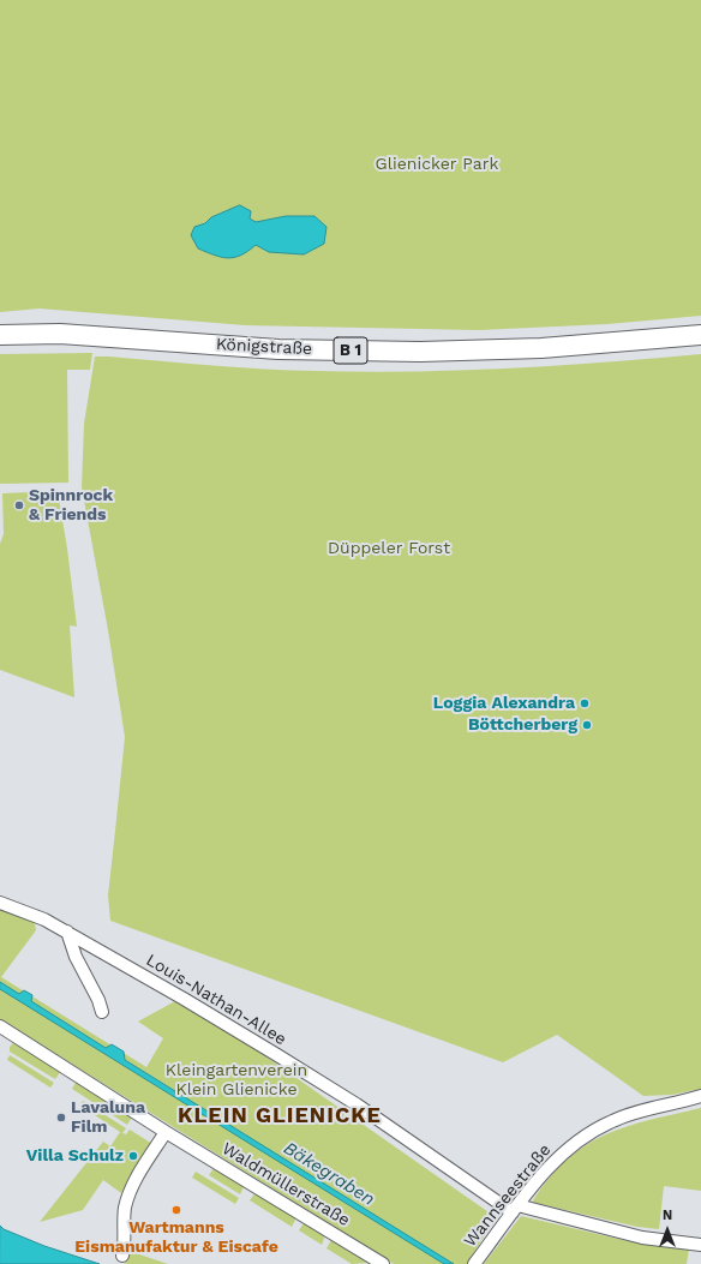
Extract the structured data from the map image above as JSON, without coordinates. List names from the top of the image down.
{
  "streets": {
    "main road": ["Königstraße", "B 1"],
    "street": ["Louis-Nathan-Allee", "Waldmüllerstraße", "Wannseestraße"]
  },
  "crossings": [
    ["Louis-Nathan-Allee", "Wannseestraße"]
  ],
  "districts": ["KLEIN GLIENICKE"],
  "water": ["Bäkegraben"],
  "parks": ["Glienicker Park", "Düppeler Forst", "Kleingartenverein Klein Glienicke"],
  "places": [
    "Spinnrock & Friends",
    "Loggia Alexandra",
    "Böttcherberg",
    "Lavaluna Film",
    "Villa Schulz",
    "Wartmanns Eismanufaktur & Eiscafe"
  ],
  "north": "top"
}
